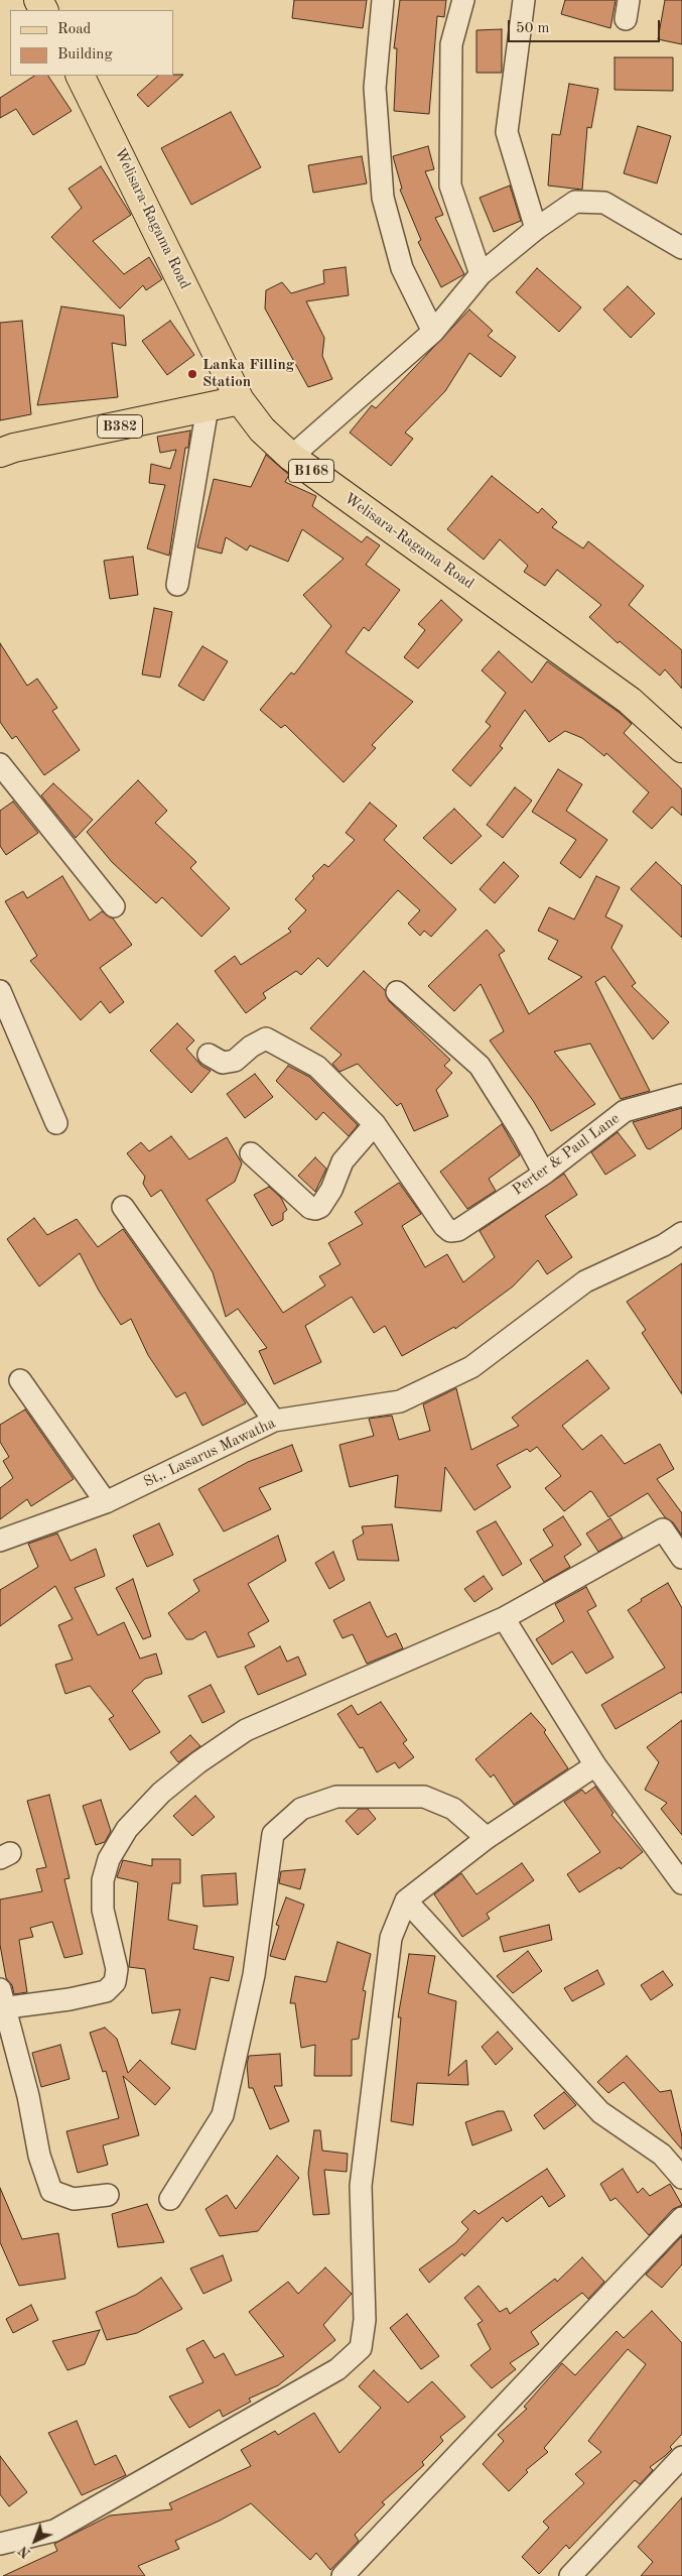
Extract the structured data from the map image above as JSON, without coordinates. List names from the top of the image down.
{
  "streets": {
    "main road": ["Welisara-Ragama Road", "B382", "B168"],
    "street": ["Perter & Paul Lane", "St,. Lasarus Mawatha"]
  },
  "crossings": [
    ["Welisara-Ragama Road", "B382"]
  ],
  "places": ["Lanka Filling Station"],
  "legend": ["Road", "Building"],
  "scale_bar": "50 m",
  "north": "bottom left"
}
